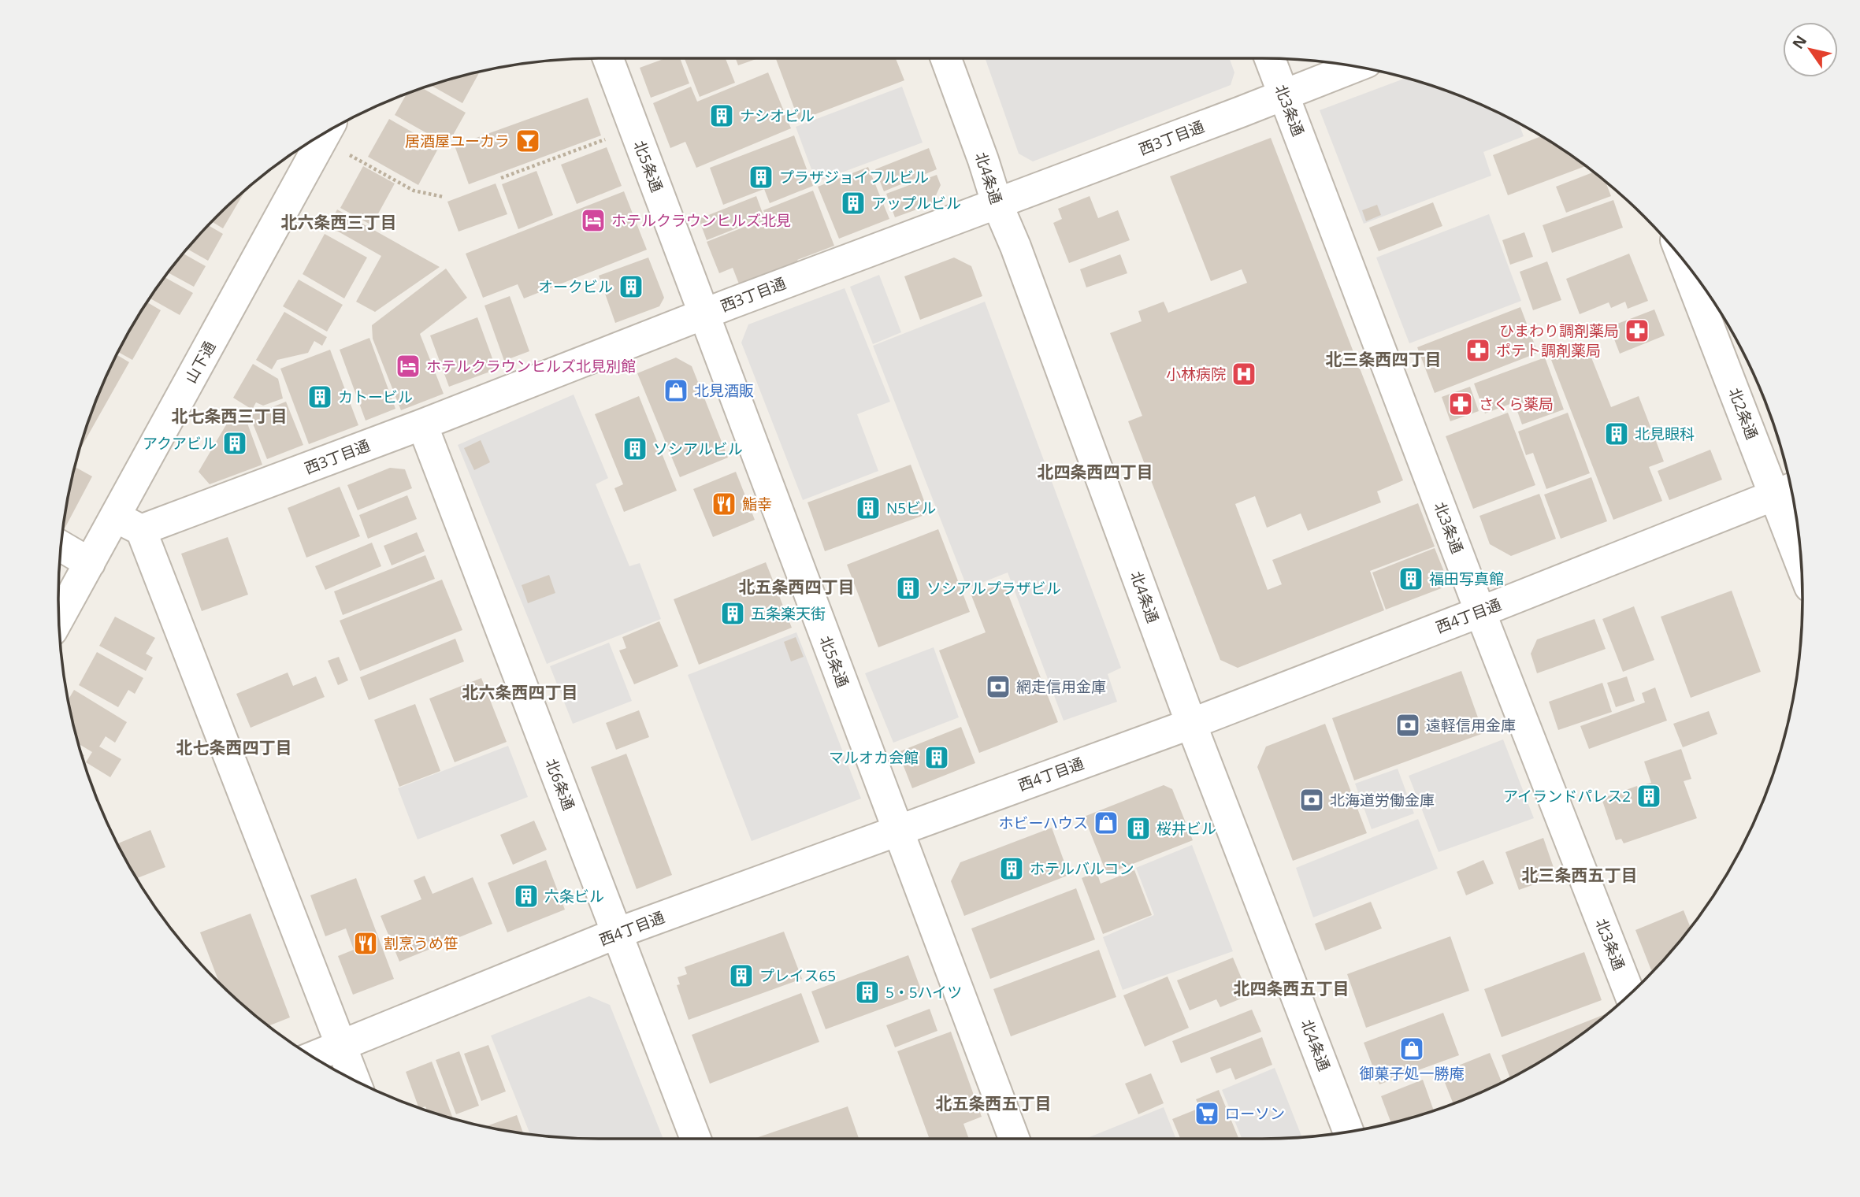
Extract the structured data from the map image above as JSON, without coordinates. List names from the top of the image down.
{
  "streets": {
    "street": [
      "北3条通",
      "西3丁目通",
      "北5条通",
      "北4条通",
      "山下通",
      "北2条通",
      "西4丁目通",
      "北6条通"
    ]
  },
  "crossings": [
    ["北3条通", "西3丁目通"],
    ["北3条通", "西4丁目通"],
    ["西3丁目通", "北5条通"],
    ["西3丁目通", "北4条通"],
    ["西3丁目通", "山下通"],
    ["西3丁目通", "北6条通"],
    ["北5条通", "西4丁目通"],
    ["北4条通", "西4丁目通"],
    ["北2条通", "西4丁目通"],
    ["西4丁目通", "北6条通"]
  ],
  "districts": [
    "北六条西三丁目",
    "北三条西四丁目",
    "北七条西三丁目",
    "北四条西四丁目",
    "北五条西四丁目",
    "北六条西四丁目",
    "北七条西四丁目",
    "北三条西五丁目",
    "北四条西五丁目",
    "北五条西五丁目"
  ],
  "places": {
    "building": [
      "ナシオビル",
      "プラザジョイフルビル",
      "アップルビル",
      "オークビル",
      "カトービル",
      "北見眼科",
      "アクアビル",
      "ソシアルビル",
      "N5ビル",
      "福田写真館",
      "ソシアルプラザビル",
      "五条楽天街",
      "マルオカ会館",
      "アイランドパレス2",
      "桜井ビル",
      "ホテルバルコン",
      "六条ビル",
      "プレイス65",
      "5・5ハイツ"
    ],
    "bar": ["居酒屋ユーカラ"],
    "hotel": ["ホテルクラウンヒルズ北見", "ホテルクラウンヒルズ北見別館"],
    "pharmacy": ["ひまわり調剤薬局", "ポテト調剤薬局", "さくら薬局"],
    "hospital": ["小林病院"],
    "shop": ["北見酒販", "ホビーハウス", "御菓子処一勝庵"],
    "restaurant": ["鮨幸", "割烹うめ笹"],
    "bank": ["網走信用金庫", "遠軽信用金庫", "北海道労働金庫"],
    "supermarket": ["ローソン"]
  },
  "north": "top left"
}
